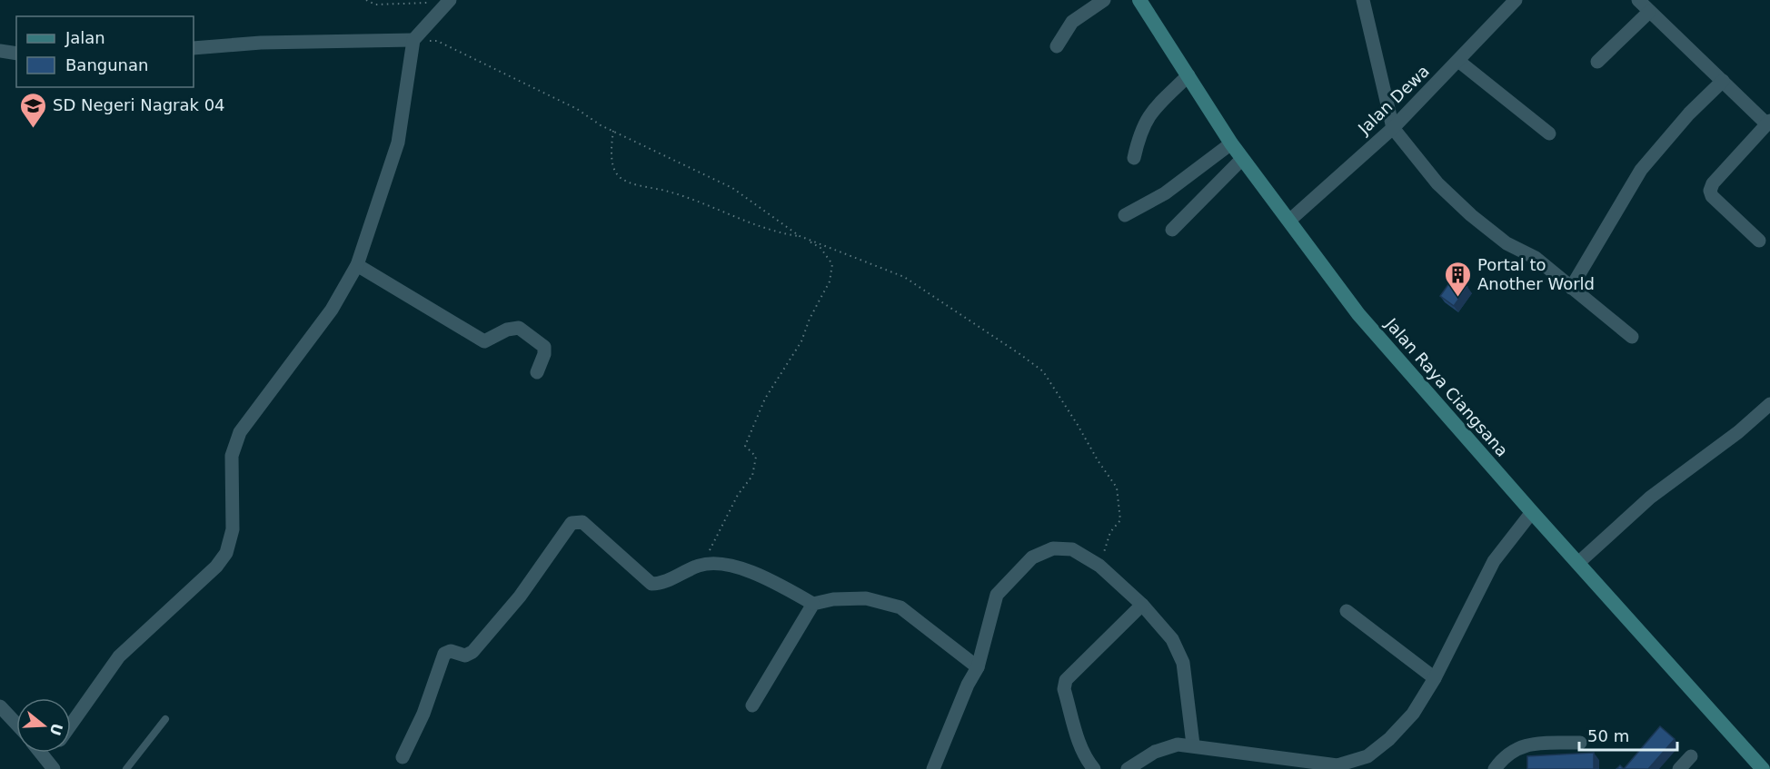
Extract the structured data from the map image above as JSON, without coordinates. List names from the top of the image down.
{
  "streets": {
    "main road": ["Jalan Raya Ciangsana"],
    "street": ["Jalan Dewa"]
  },
  "crossings": [
    ["Jalan Dewa", "Jalan Raya Ciangsana"]
  ],
  "places": {
    "school or university": ["SD Negeri Nagrak 04"],
    "building": ["Portal to Another World"]
  },
  "legend": ["Jalan", "Bangunan"],
  "scale_bar": "50 m",
  "north": "right"
}
